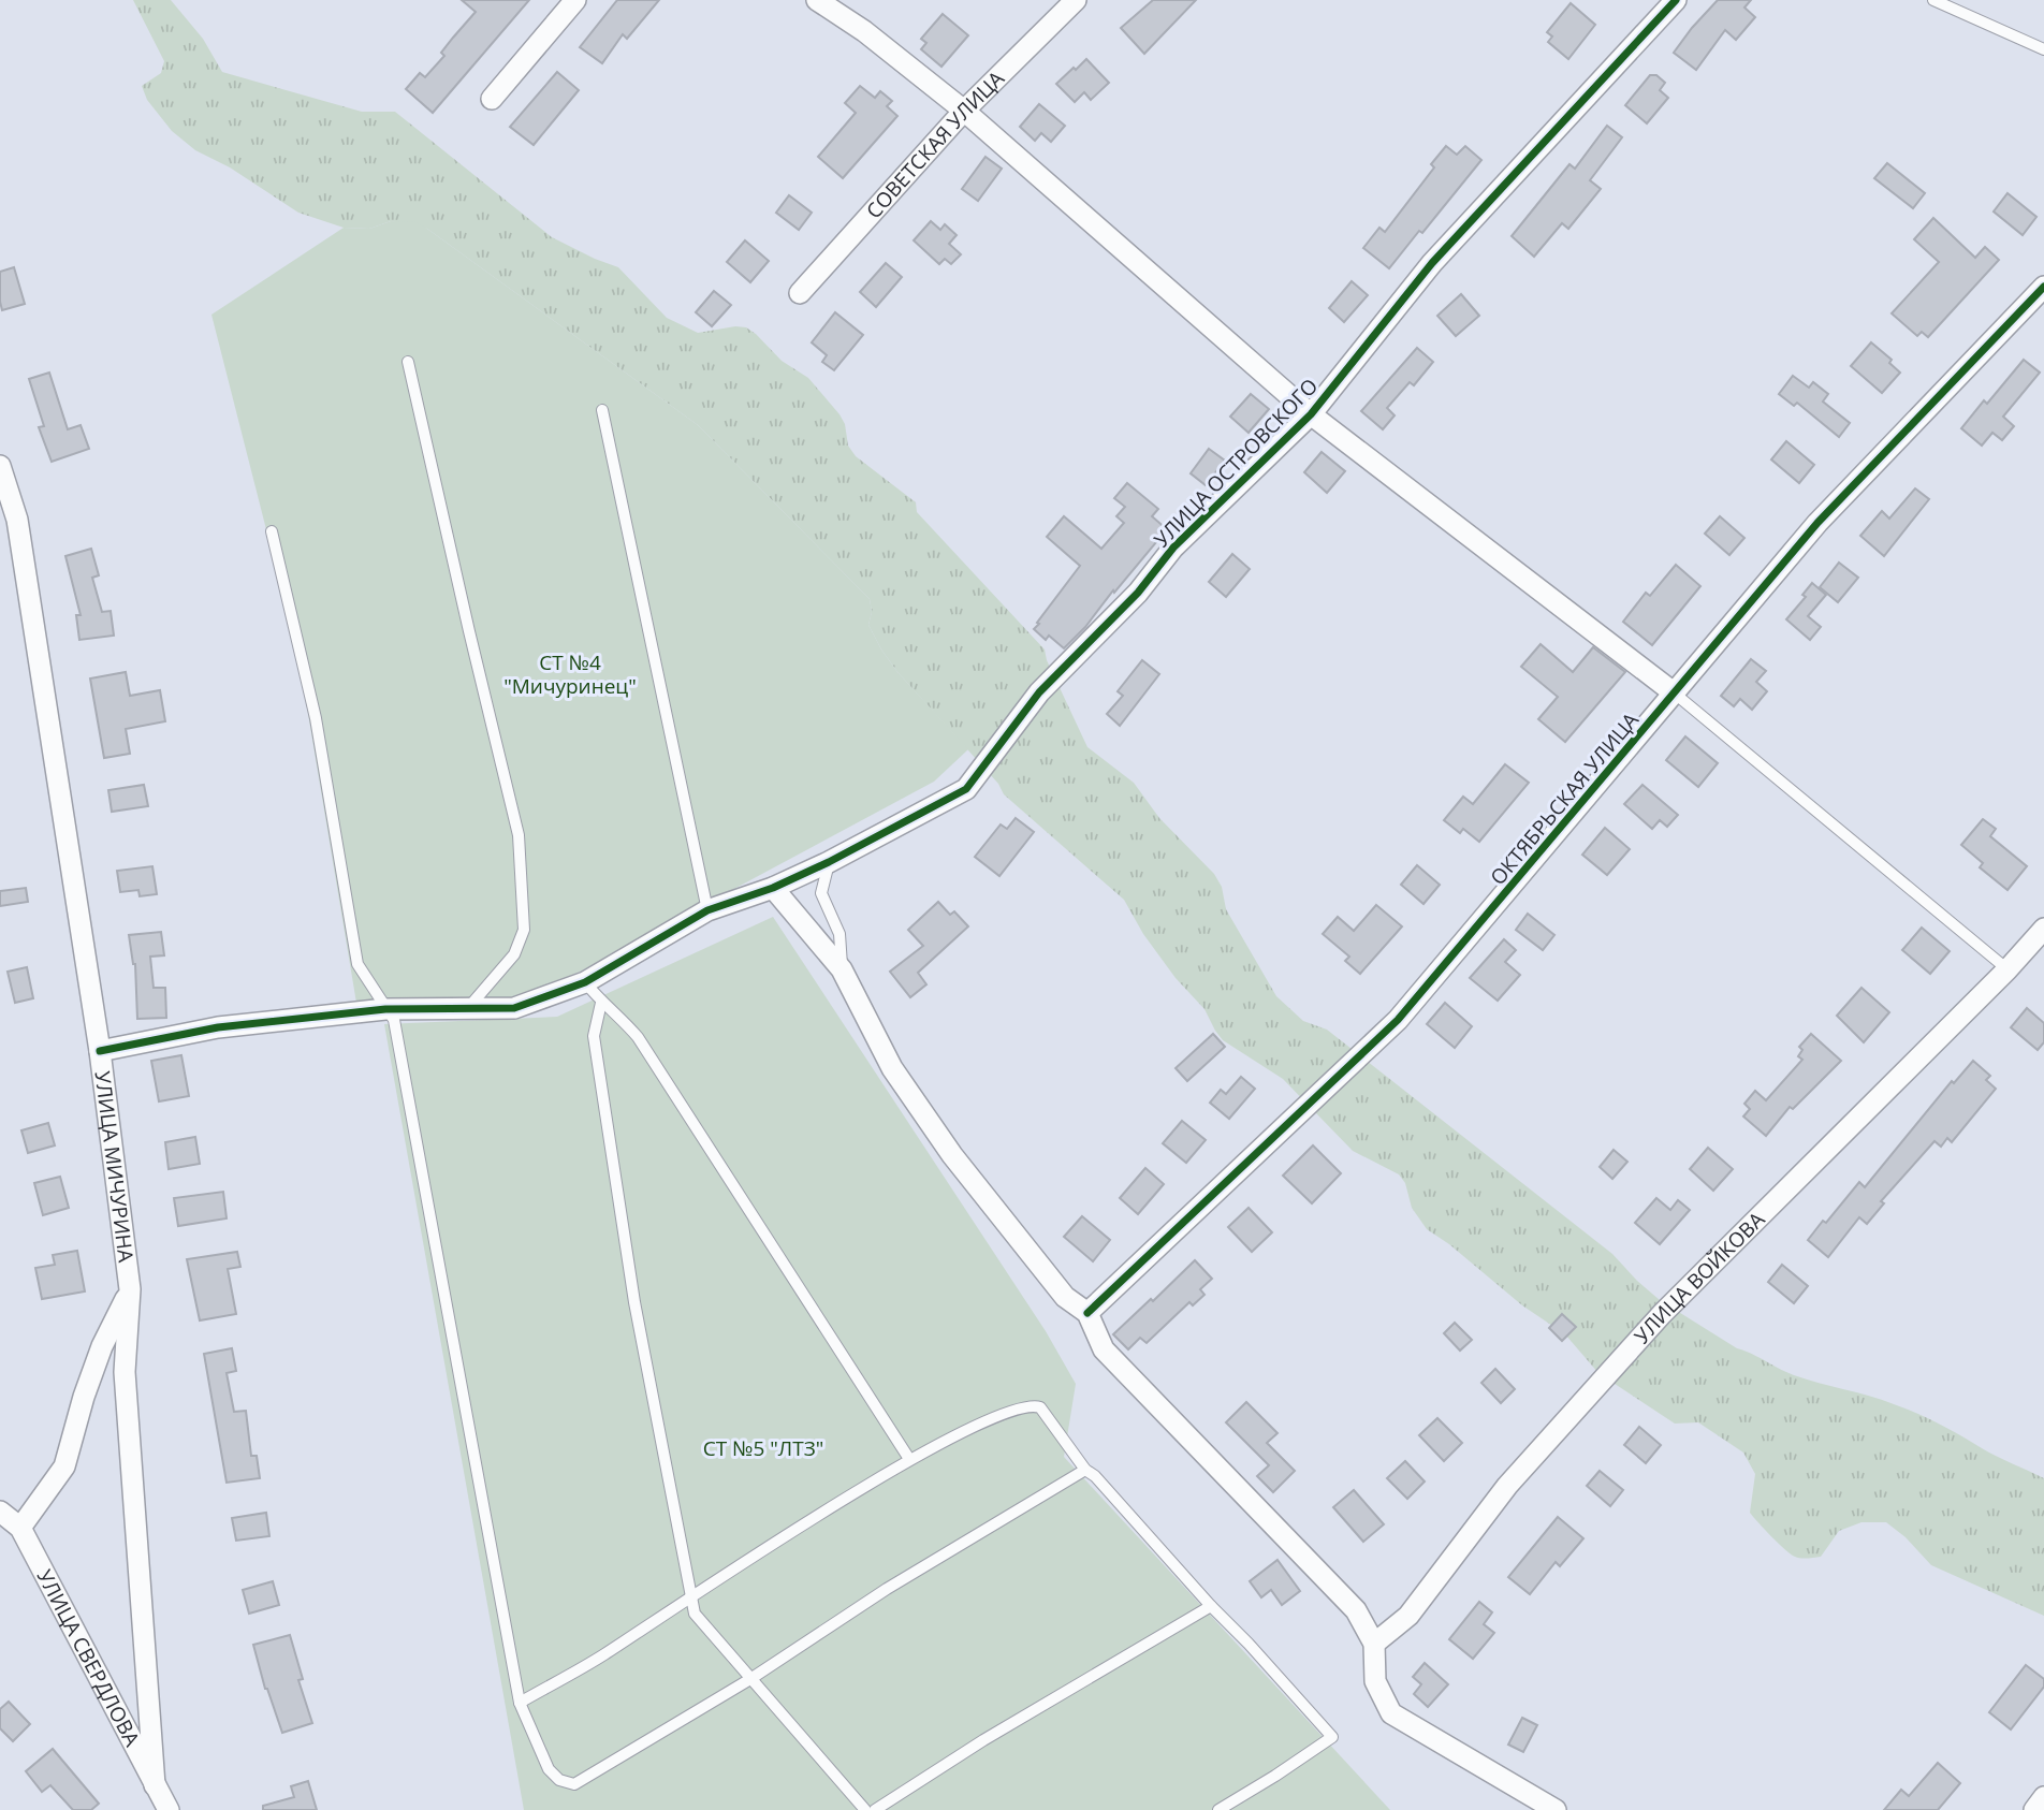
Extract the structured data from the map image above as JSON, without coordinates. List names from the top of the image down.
{
  "streets": {
    "street": [
      "СОВЕТСКАЯ УЛИЦА",
      "УЛИЦА ОСТРОВСКОГО",
      "ОКТЯБРЬСКАЯ УЛИЦА",
      "УЛИЦА МИЧУРИНА",
      "УЛИЦА ВОЙКОВА",
      "УЛИЦА СВЕРДЛОВА"
    ]
  },
  "crossings": [
    ["УЛИЦА ОСТРОВСКОГО", "УЛИЦА МИЧУРИНА"],
    ["УЛИЦА МИЧУРИНА", "УЛИЦА СВЕРДЛОВА"]
  ],
  "parks": ["СТ №4 \"Мичуринец\"", "СТ №5 \"ЛТЗ\""]
}
